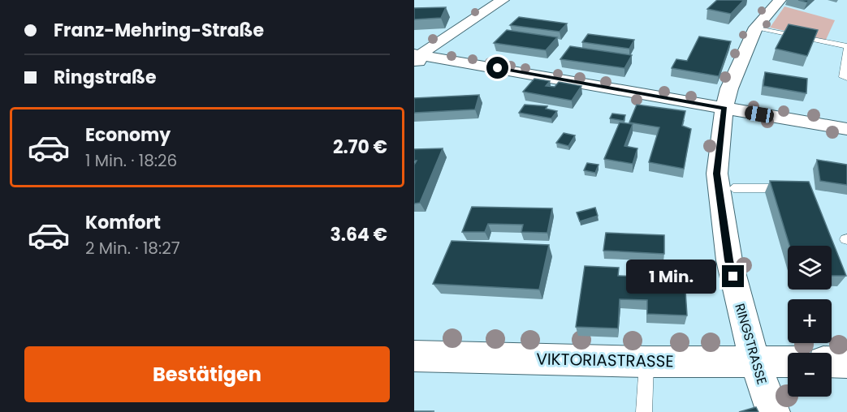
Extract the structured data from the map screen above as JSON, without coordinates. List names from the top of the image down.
{
  "streets": {
    "street": ["RINGSTRASSE", "VIKTORIASTRASSE"]
  },
  "crossings": [
    ["RINGSTRASSE", "VIKTORIASTRASSE"]
  ],
  "page": {
    "banner": ["Franz-Mehring-Straße", "Ringstraße"],
    "list": [
      {
        "name": "Economy",
        "note": "1 Min. · 18:26",
        "value": "2.70 €"
      },
      {
        "name": "Komfort",
        "note": "2 Min. · 18:27",
        "value": "3.64 €"
      }
    ],
    "map_buttons": ["+", "−"],
    "bubble": "1 Min.",
    "buttons": "Bestätigen"
  }
}
